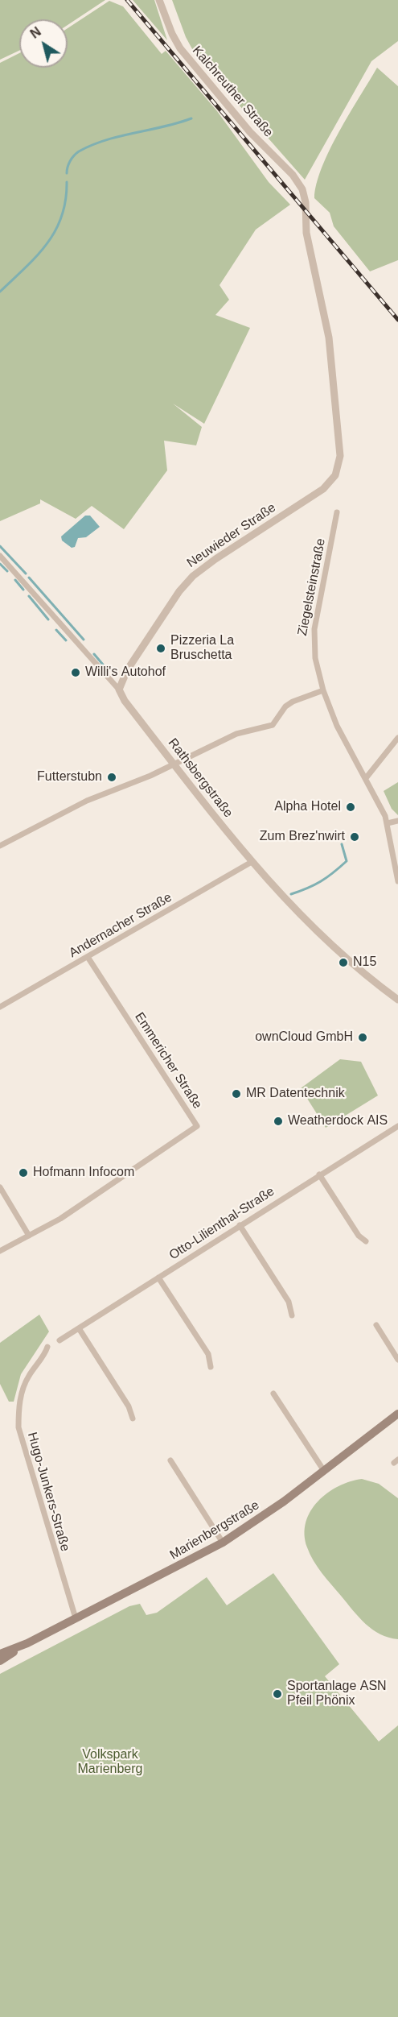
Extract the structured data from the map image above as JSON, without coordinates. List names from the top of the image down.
{
  "streets": {
    "main road": ["Marienbergstraße"],
    "street": [
      "Kalchreuther Straße",
      "Neuwieder Straße",
      "Ziegelsteinstraße",
      "Rathsbergstraße",
      "Andernacher Straße",
      "Emmericher Straße",
      "Otto-Lilienthal-Straße",
      "Hugo-Junkers-Straße"
    ]
  },
  "crossings": [
    ["Kalchreuther Straße", "Neuwieder Straße"],
    ["Neuwieder Straße", "Rathsbergstraße"],
    ["Rathsbergstraße", "Andernacher Straße"],
    ["Andernacher Straße", "Emmericher Straße"],
    ["Hugo-Junkers-Straße", "Marienbergstraße"]
  ],
  "parks": ["Volkspark Marienberg"],
  "places": [
    "Pizzeria La Bruschetta",
    "Willi's Autohof",
    "Futterstubn",
    "Alpha Hotel",
    "Zum Brez'nwirt",
    "N15",
    "ownCloud GmbH",
    "MR Datentechnik",
    "Weatherdock AIS",
    "Hofmann Infocom",
    "Sportanlage ASN Pfeil Phönix"
  ],
  "north": "top left"
}
